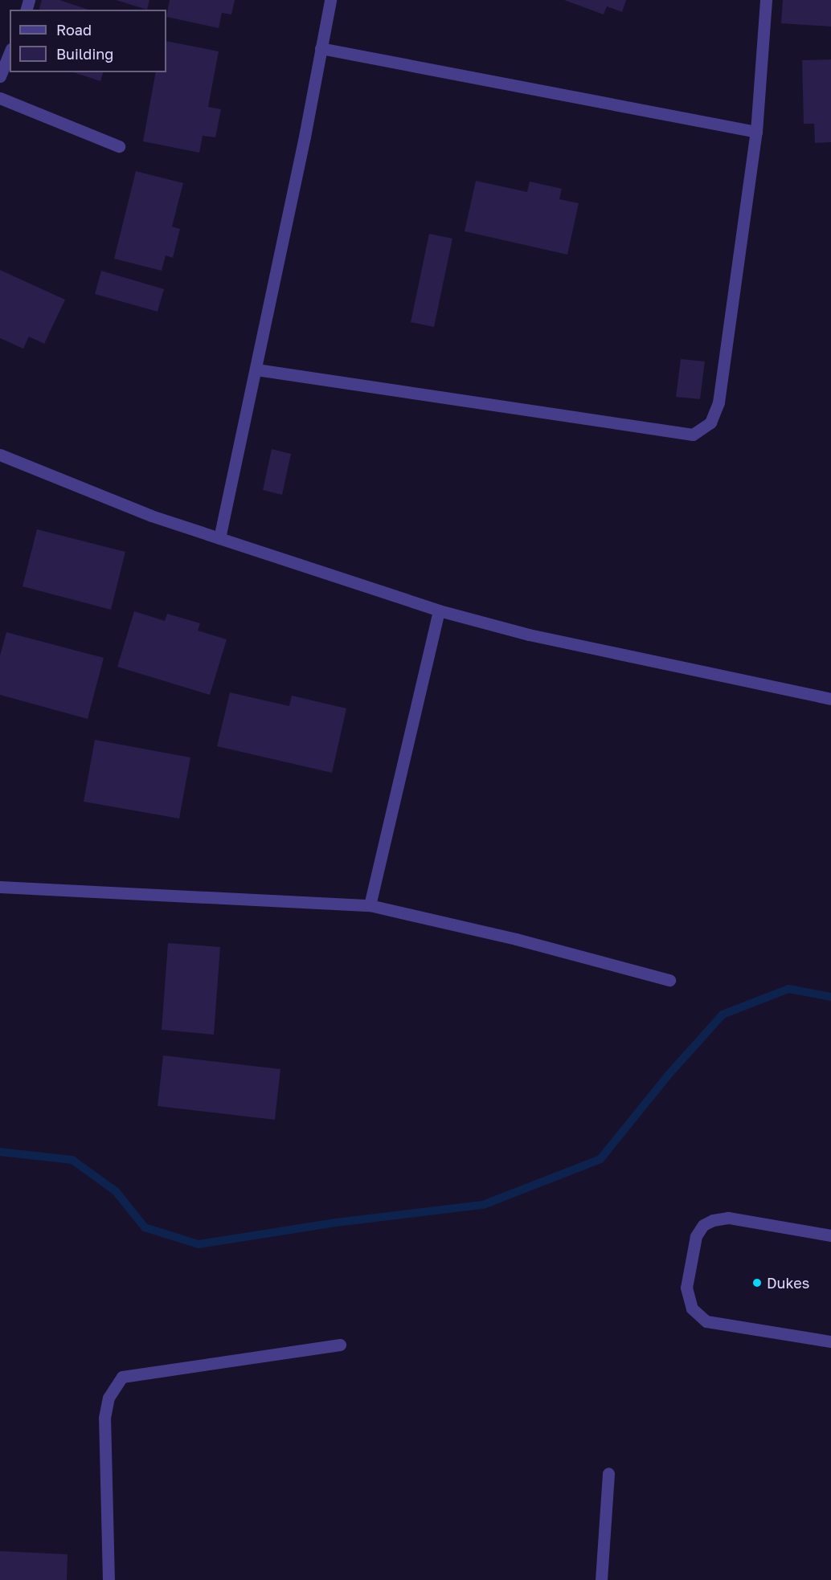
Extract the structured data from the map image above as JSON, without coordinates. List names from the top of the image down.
{
  "places": ["Dukes"],
  "legend": ["Road", "Building"]
}
